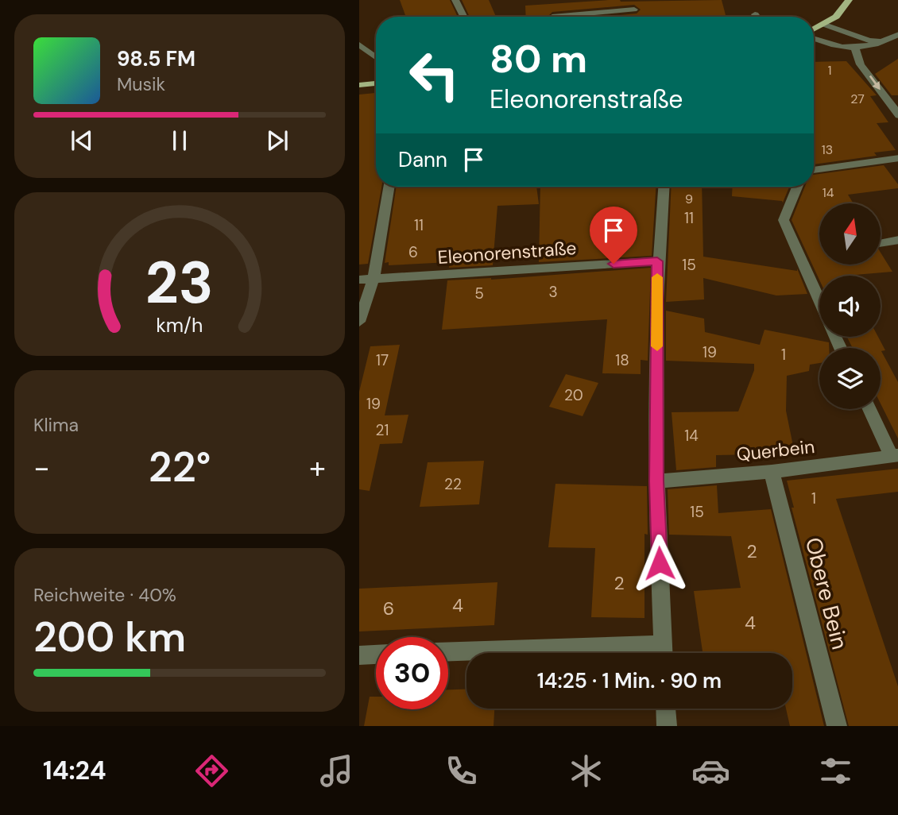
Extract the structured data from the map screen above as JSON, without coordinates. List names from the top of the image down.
{
  "streets": {
    "street": ["Eleonorenstraße", "Querbein", "Obere Bein"]
  },
  "crossings": [
    ["Querbein", "Obere Bein"]
  ],
  "house_numbers": [
    "1",
    "27",
    "13",
    "14",
    "9",
    "11",
    "11",
    "6",
    "15",
    "3",
    "5",
    "19",
    "1",
    "17",
    "18",
    "20",
    "19",
    "21",
    "14",
    "22",
    "1",
    "15",
    "2",
    "2",
    "4",
    "6",
    "4"
  ],
  "north": "top",
  "page": {
    "turn": ["80 m", "Eleonorenstraße"],
    "song": ["98.5 FM", "Musik"],
    "then": "Dann",
    "tile": [
      "Klima",
      ["Reichweite · 40%", "200 km"]
    ],
    "heat": ["−", "22°", "+"],
    "limit": "30",
    "trip": "14:25 · 1 Min. · 90 m",
    "tabs": "14:24",
    "gauge": ["23", "km/h"]
  }
}
